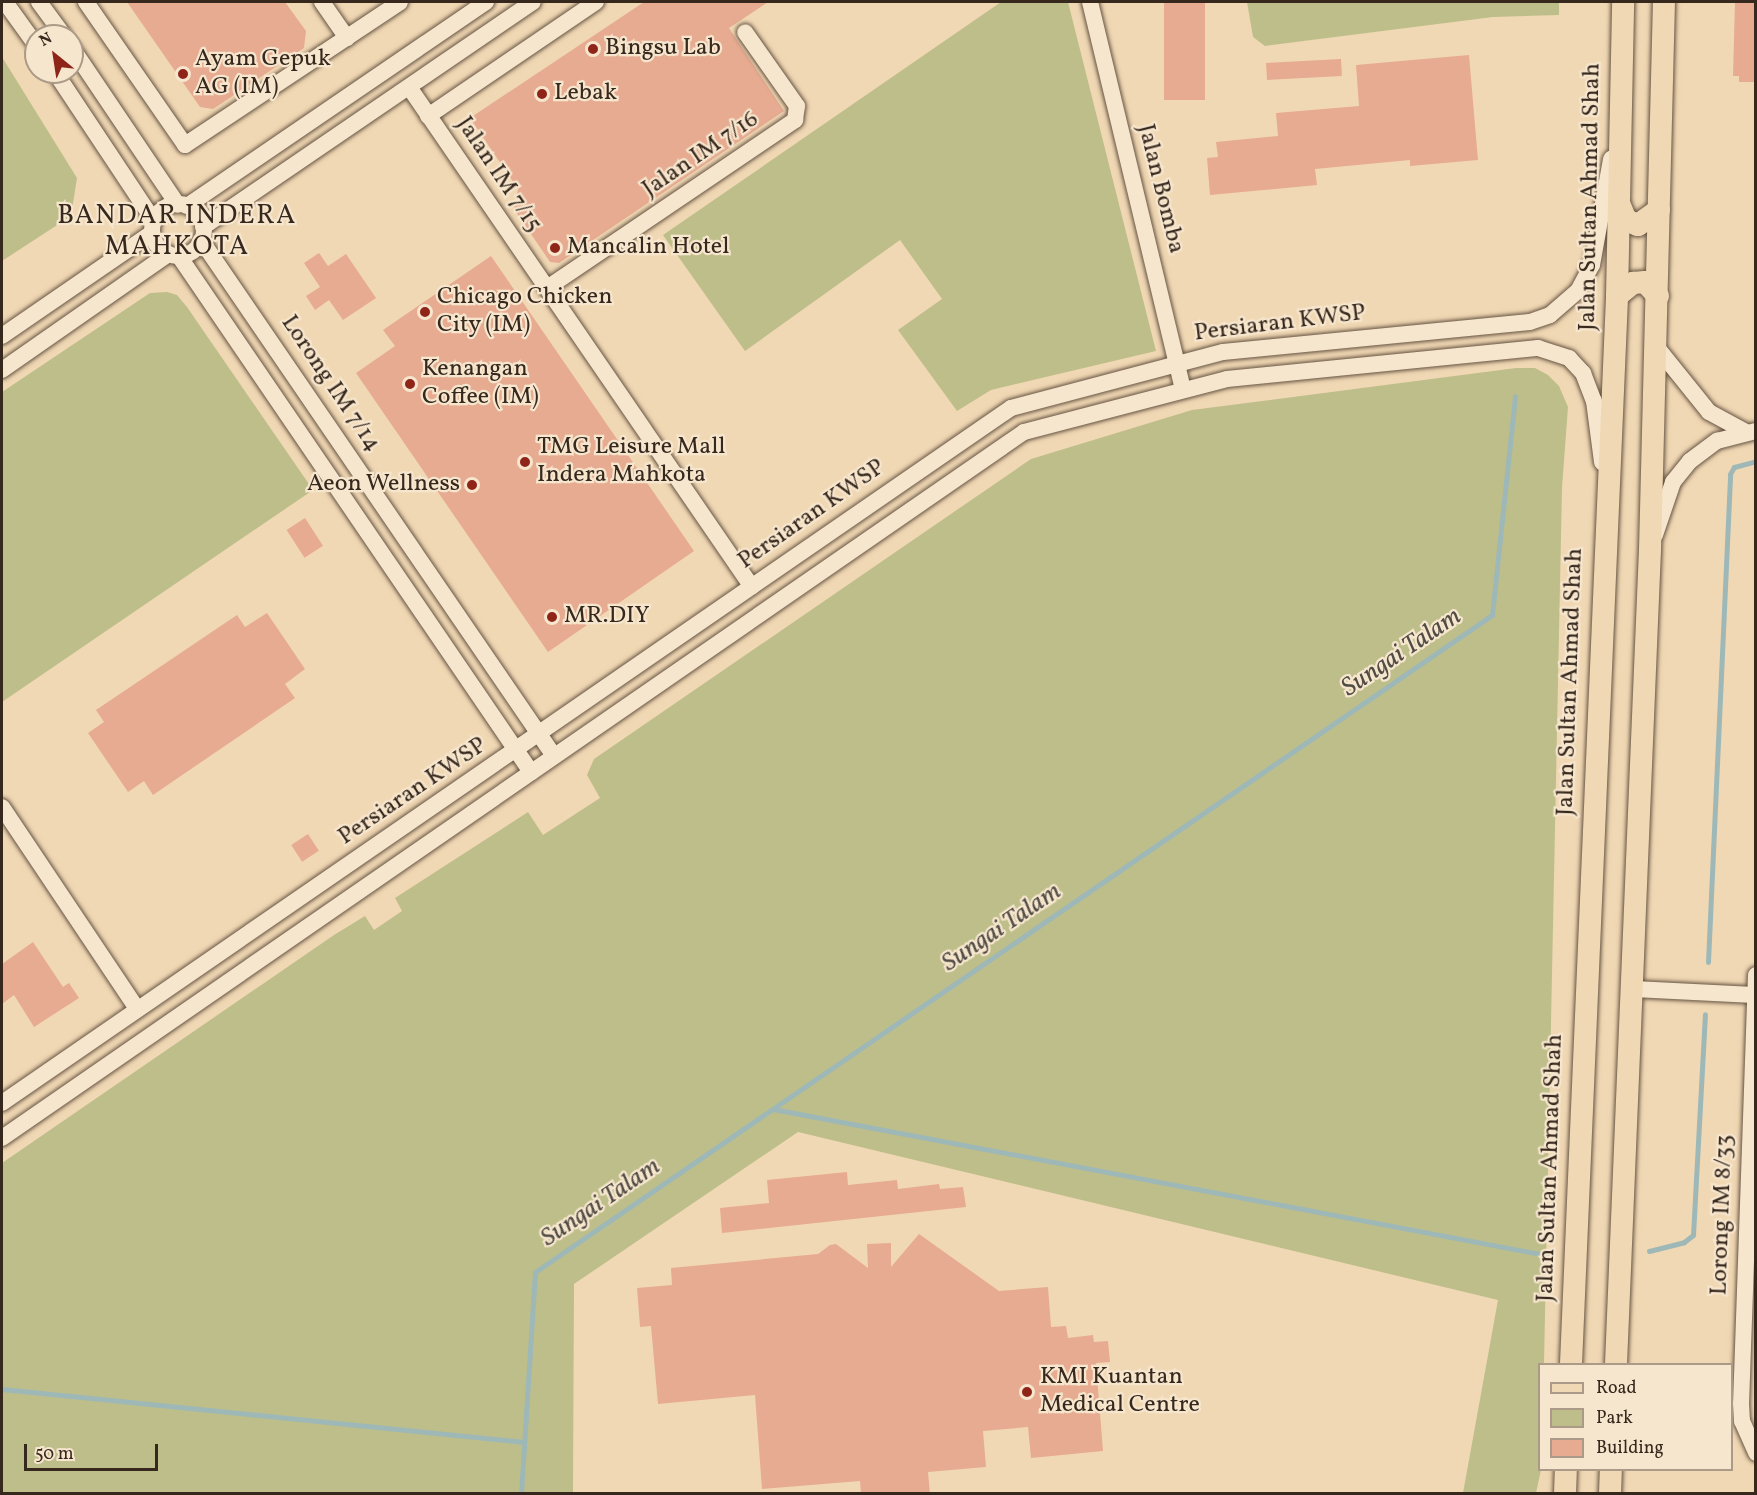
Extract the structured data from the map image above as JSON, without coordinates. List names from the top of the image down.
{
  "streets": {
    "main road": ["Jalan Sultan Ahmad Shah"],
    "street": [
      "Jalan IM 7/16",
      "Jalan IM 7/15",
      "Jalan Bomba",
      "Persiaran KWSP",
      "Lorong IM 7/14",
      "Lorong IM 8/33"
    ]
  },
  "crossings": [
    ["Jalan IM 7/16", "Jalan IM 7/15"],
    ["Jalan IM 7/15", "Persiaran KWSP"],
    ["Jalan Bomba", "Persiaran KWSP"],
    ["Jalan Sultan Ahmad Shah", "Persiaran KWSP"],
    ["Persiaran KWSP", "Lorong IM 7/14"]
  ],
  "districts": ["BANDAR INDERA MAHKOTA"],
  "water": ["Sungai Talam"],
  "places": [
    "Bingsu Lab",
    "Ayam Gepuk AG (IM)",
    "Lebak",
    "Mancalin Hotel",
    "Chicago Chicken City (IM)",
    "Kenangan Coffee (IM)",
    "TMG Leisure Mall Indera Mahkota",
    "Aeon Wellness",
    "MR.DIY",
    "KMI Kuantan Medical Centre"
  ],
  "legend": ["Road", "Park", "Building"],
  "scale_bar": "50 m",
  "north": "top left"
}
